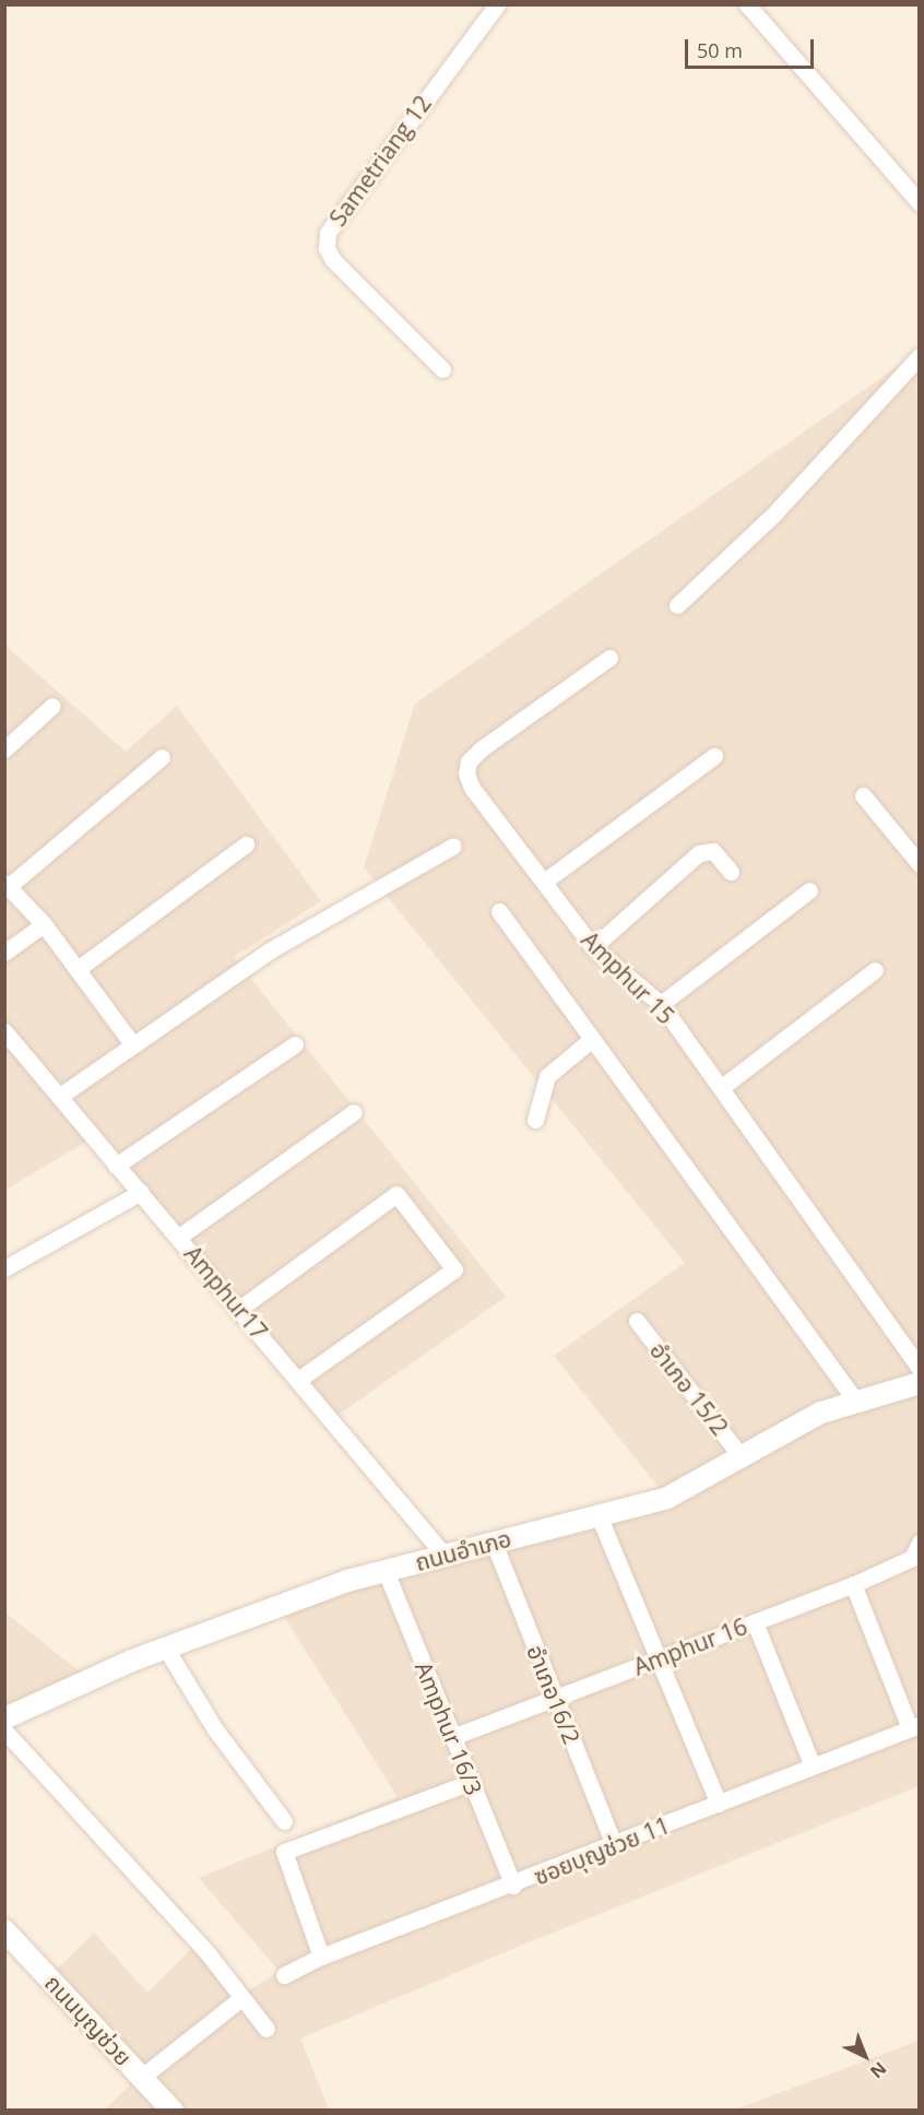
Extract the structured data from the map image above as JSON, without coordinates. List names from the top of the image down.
{
  "streets": {
    "street": [
      "Sametriang 12",
      "Amphur 15",
      "Amphur17",
      "อำเภอ 15/2",
      "ถนนอำเภอ",
      "Amphur 16",
      "อำเภอ16/2",
      "Amphur 16/3",
      "ซอยบุญช่วย 11",
      "ถนนบุญช่วย"
    ]
  },
  "crossings": [
    ["Amphur17", "ถนนอำเภอ"],
    ["อำเภอ 15/2", "ถนนอำเภอ"],
    ["ถนนอำเภอ", "อำเภอ16/2"],
    ["ถนนอำเภอ", "Amphur 16/3"],
    ["Amphur 16", "อำเภอ16/2"],
    ["Amphur 16", "Amphur 16/3"],
    ["อำเภอ16/2", "ซอยบุญช่วย 11"],
    ["Amphur 16/3", "ซอยบุญช่วย 11"]
  ],
  "scale_bar": "50 m",
  "north": "bottom right"
}
